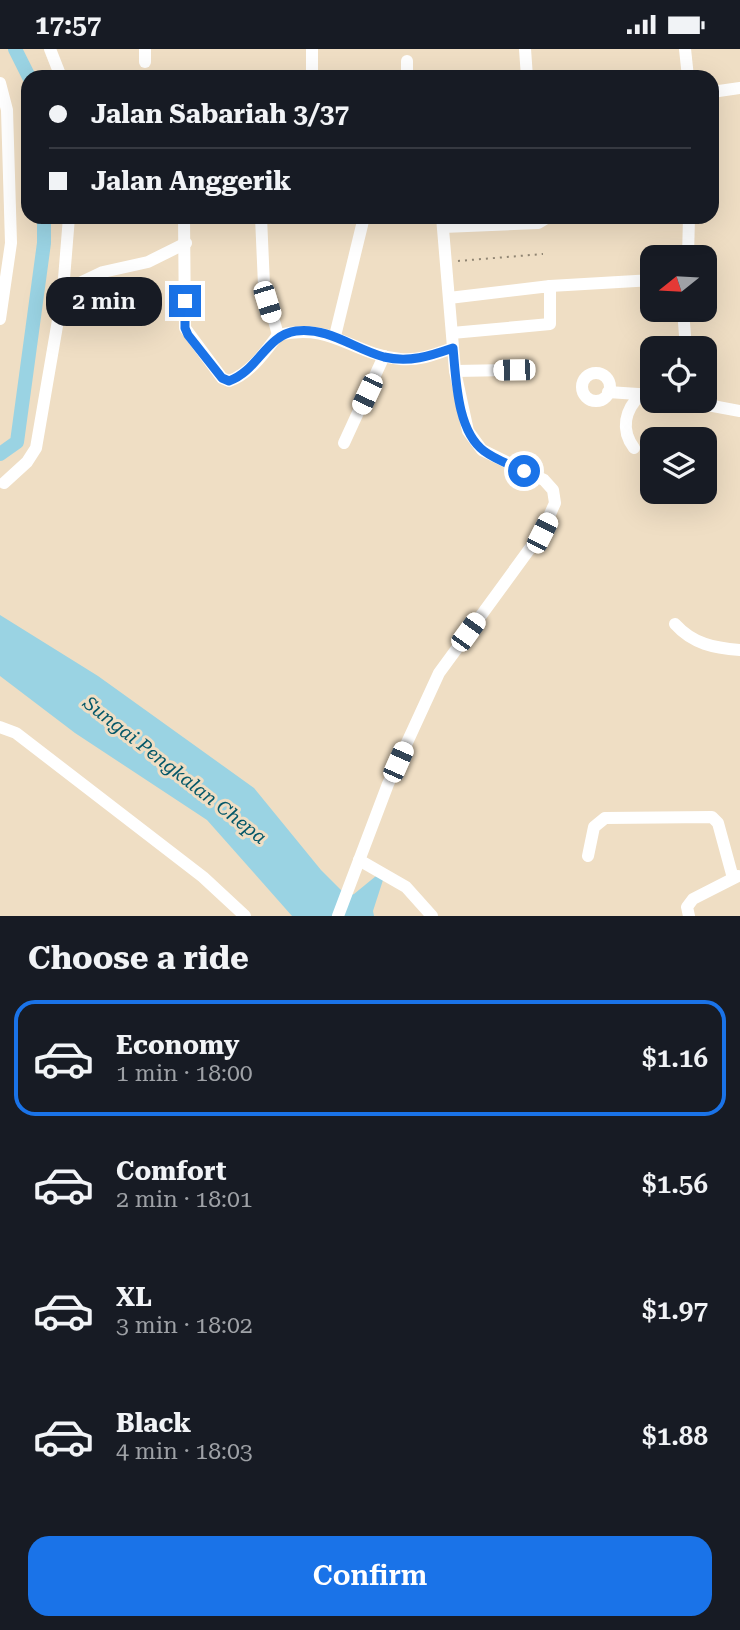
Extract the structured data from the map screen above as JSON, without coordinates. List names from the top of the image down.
{
  "water": ["Sungai Pengkalan Chepa"],
  "north": "left",
  "page": {
    "status": "17:57",
    "banner": ["Jalan Sabariah 3/37", "Jalan Anggerik"],
    "bubble": "2 min",
    "heading": "Choose a ride",
    "list": [
      {
        "name": "Economy",
        "note": "1 min · 18:00",
        "value": "$1.16"
      },
      {
        "name": "Comfort",
        "note": "2 min · 18:01",
        "value": "$1.56"
      },
      {
        "name": "XL",
        "note": "3 min · 18:02",
        "value": "$1.97"
      },
      {
        "name": "Black",
        "note": "4 min · 18:03",
        "value": "$1.88"
      }
    ],
    "buttons": "Confirm"
  }
}
